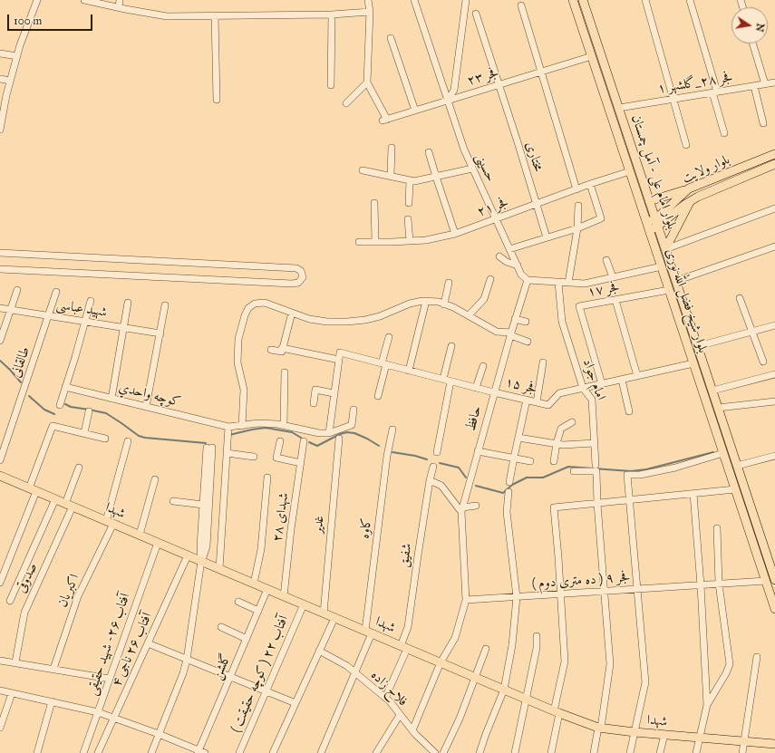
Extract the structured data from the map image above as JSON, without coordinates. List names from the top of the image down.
{
  "streets": {
    "main road": [
      "بلوار ولایت",
      "بلوار امام علی - آمل چمستان",
      "بلوار شیخ فضل الله نوری",
      "شهدا"
    ],
    "street": [
      "فجر ۲۳",
      "فجر ۲۸_گلشهر ۱",
      "مختاری",
      "حسینی",
      "فجر ۲۱",
      "فجر ۱۷",
      "شهید عباسی",
      "طالقانی",
      "امام جواد",
      "فجر ۱۵",
      "كوچه واحدي",
      "حافظ",
      "شهدای ۲۸",
      "غدیر",
      "کاوه",
      "شفیق",
      "صدوقی",
      "فجر ۹ ( ده متری دوم )",
      "اکبریان",
      "آفتاب ۲۶- شهید حقیقی",
      "آفتاب ۲۶ ناجی ۴",
      "گلشن",
      "آفتاب ۲۲ ( کوچه حقیقت )",
      "فلاح زاده"
    ]
  },
  "crossings": [
    ["فجر ۲۳", "مختاری"],
    ["فجر ۲۳", "حسینی"],
    ["فجر ۲۳", "بلوار شیخ فضل الله نوری"],
    ["فجر ۲۸_گلشهر ۱", "بلوار امام علی - آمل چمستان"],
    ["مختاری", "فجر ۲۱"],
    ["حسینی", "فجر ۲۱"],
    ["حسینی", "حافظ"],
    ["بلوار ولایت", "بلوار امام علی - آمل چمستان"],
    ["فجر ۲۱", "بلوار شیخ فضل الله نوری"],
    ["فجر ۱۷", "بلوار شیخ فضل الله نوری"],
    ["فجر ۱۷", "فجر ۱۵"],
    ["بلوار شیخ فضل الله نوری", "فجر ۱۵"],
    ["بلوار شیخ فضل الله نوری", "فجر ۹ ( ده متری دوم )"],
    ["شهید عباسی", "طالقانی"],
    ["امام جواد", "فجر ۱۵"],
    ["امام جواد", "شهدا"],
    ["امام جواد", "فجر ۹ ( ده متری دوم )"],
    ["فجر ۱۵", "حافظ"],
    ["حافظ", "فجر ۹ ( ده متری دوم )"],
    ["شهدا", "شهدای ۲۸"],
    ["شهدا", "غدیر"],
    ["شهدا", "کاوه"],
    ["شهدا", "شفیق"],
    ["شهدا", "صدوقی"],
    ["شهدا", "اکبریان"],
    ["شهدا", "آفتاب ۲۶- شهید حقیقی"],
    ["شهدا", "آفتاب ۲۶ ناجی ۴"],
    ["شهدا", "گلشن"],
    ["شهدا", "آفتاب ۲۲ ( کوچه حقیقت )"],
    ["کاوه", "فلاح زاده"],
    ["شفیق", "فلاح زاده"]
  ],
  "scale_bar": "100 m",
  "north": "right"
}
